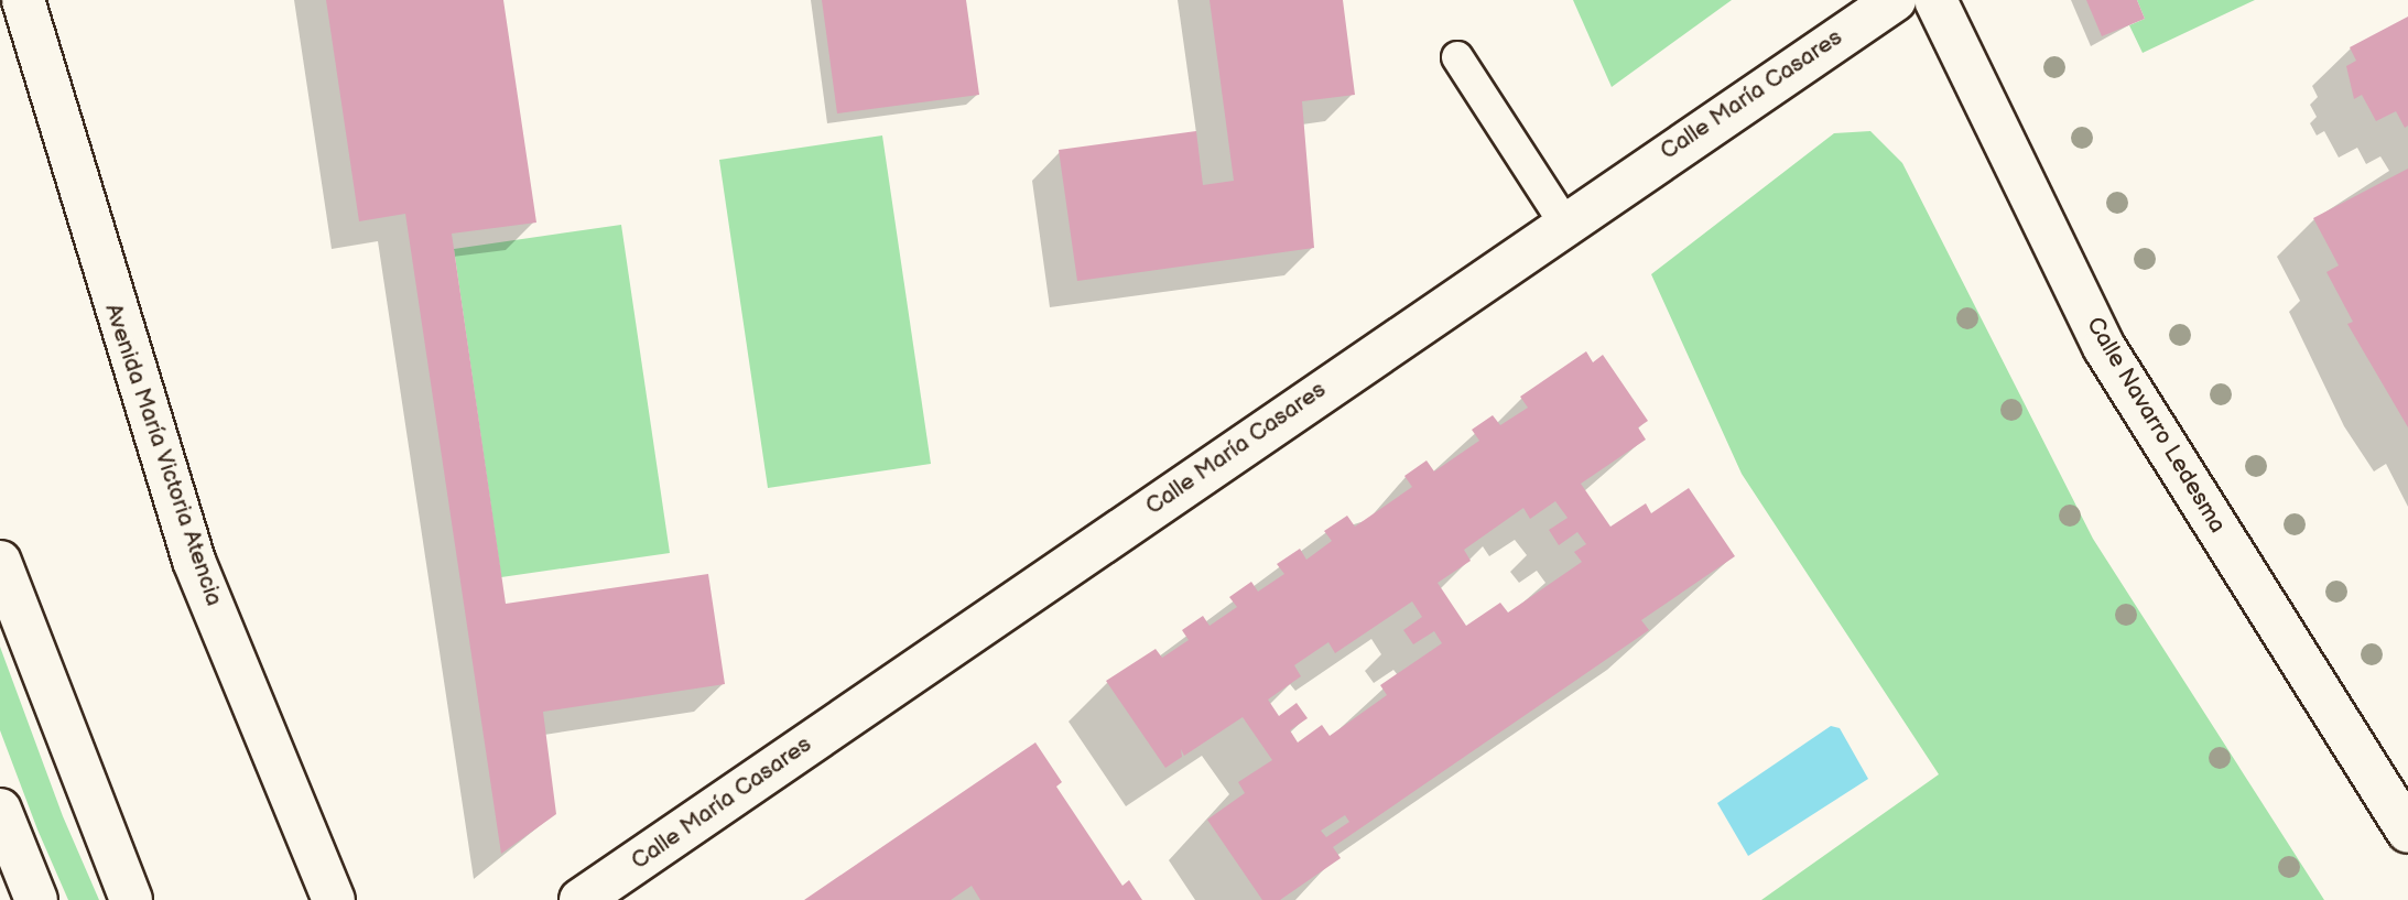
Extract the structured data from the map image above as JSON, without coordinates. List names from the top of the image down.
{
  "streets": {
    "street": ["Calle María Casares", "Calle Navarro Ledesma", "Avenida María Victoria Atencia"]
  }
}
